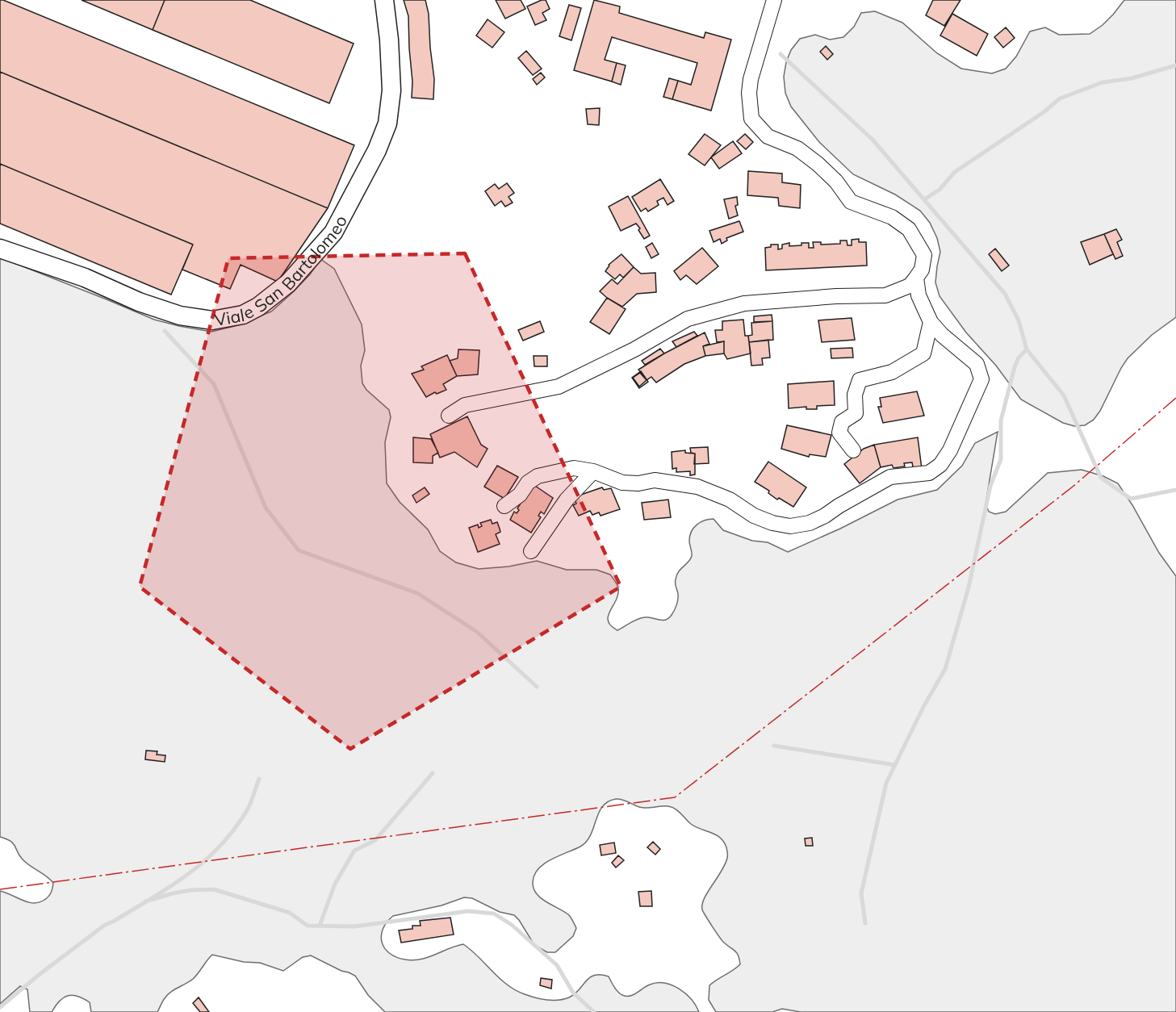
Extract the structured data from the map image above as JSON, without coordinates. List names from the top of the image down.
{
  "streets": {
    "main road": ["Viale San Bartolomeo"]
  }
}
